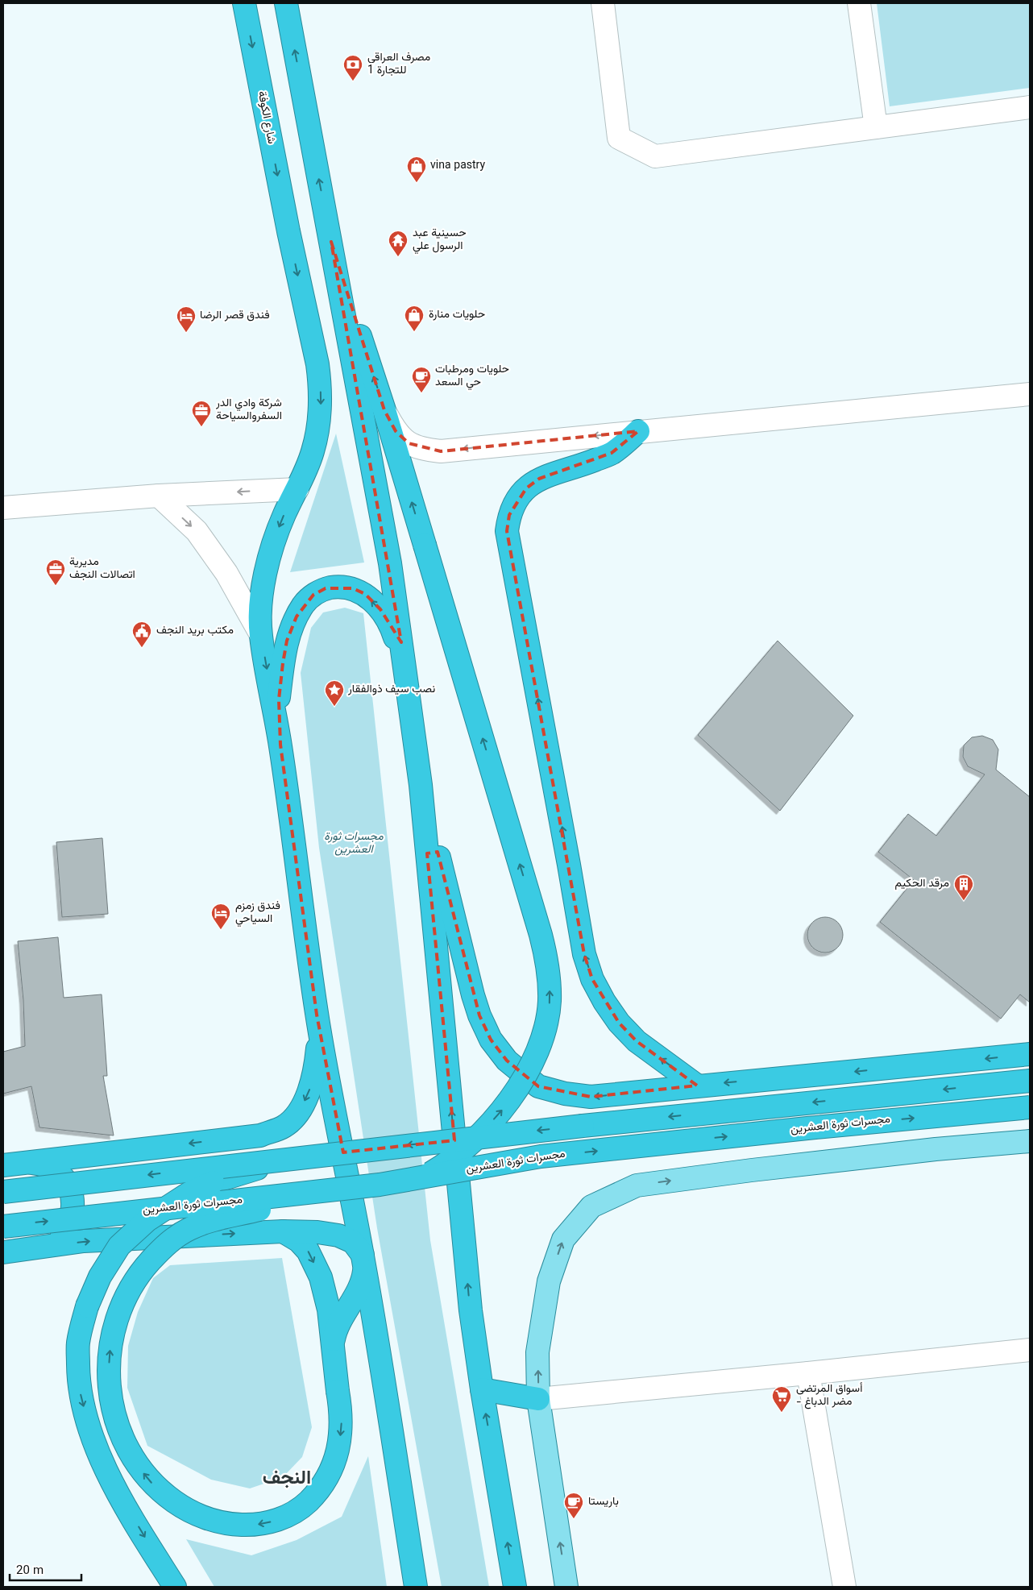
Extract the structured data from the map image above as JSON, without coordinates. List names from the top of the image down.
{
  "streets": {
    "highway": ["شارع الكوفة", "مجسرات ثورة العشرين"]
  },
  "districts": ["النجف"],
  "parks": ["مجسرات ثورة العشرين"],
  "places": {
    "bank": ["مصرف العراقي للتجارة 1"],
    "shop": ["vina pastry", "حلويات منارة"],
    "temple": ["حسينية عبد الرسول علي"],
    "hotel": ["فندق قصر الرضا", "فندق زمزم السياحي"],
    "cafe": ["حلويات ومرطبات حي السعد", "باريستا"],
    "office": ["شركة وادي الدر السفروالسياحة", "مديرية اتصالات النجف"],
    "public building": ["مكتب بريد النجف"],
    "place": ["نصب سيف ذوالفقار"],
    "building": ["مرقد الحكيم"],
    "supermarket": ["أسواق المرتضى - مضر الدباغ"]
  },
  "scale_bar": "20 m"
}
